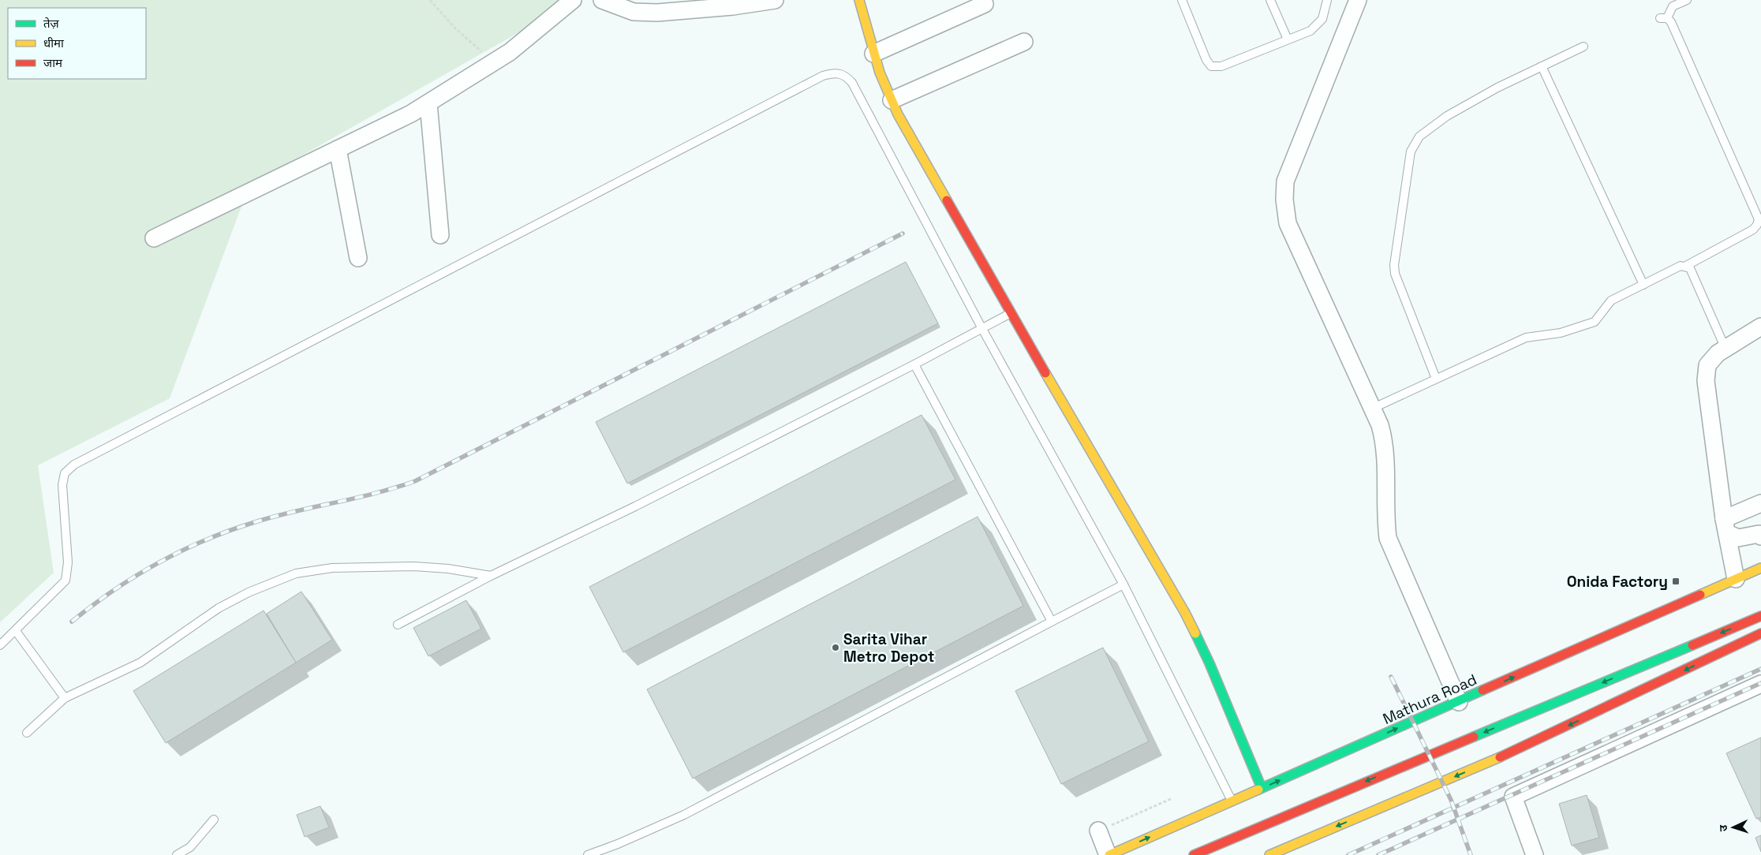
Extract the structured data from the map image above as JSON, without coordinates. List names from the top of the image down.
{
  "streets": {
    "main road": ["Mathura Road"]
  },
  "places": {
    "transit": ["Onida Factory"],
    "other": ["Sarita Vihar Metro Depot"]
  },
  "legend": ["तेज़", "धीमा", "जाम"],
  "north": "left"
}
